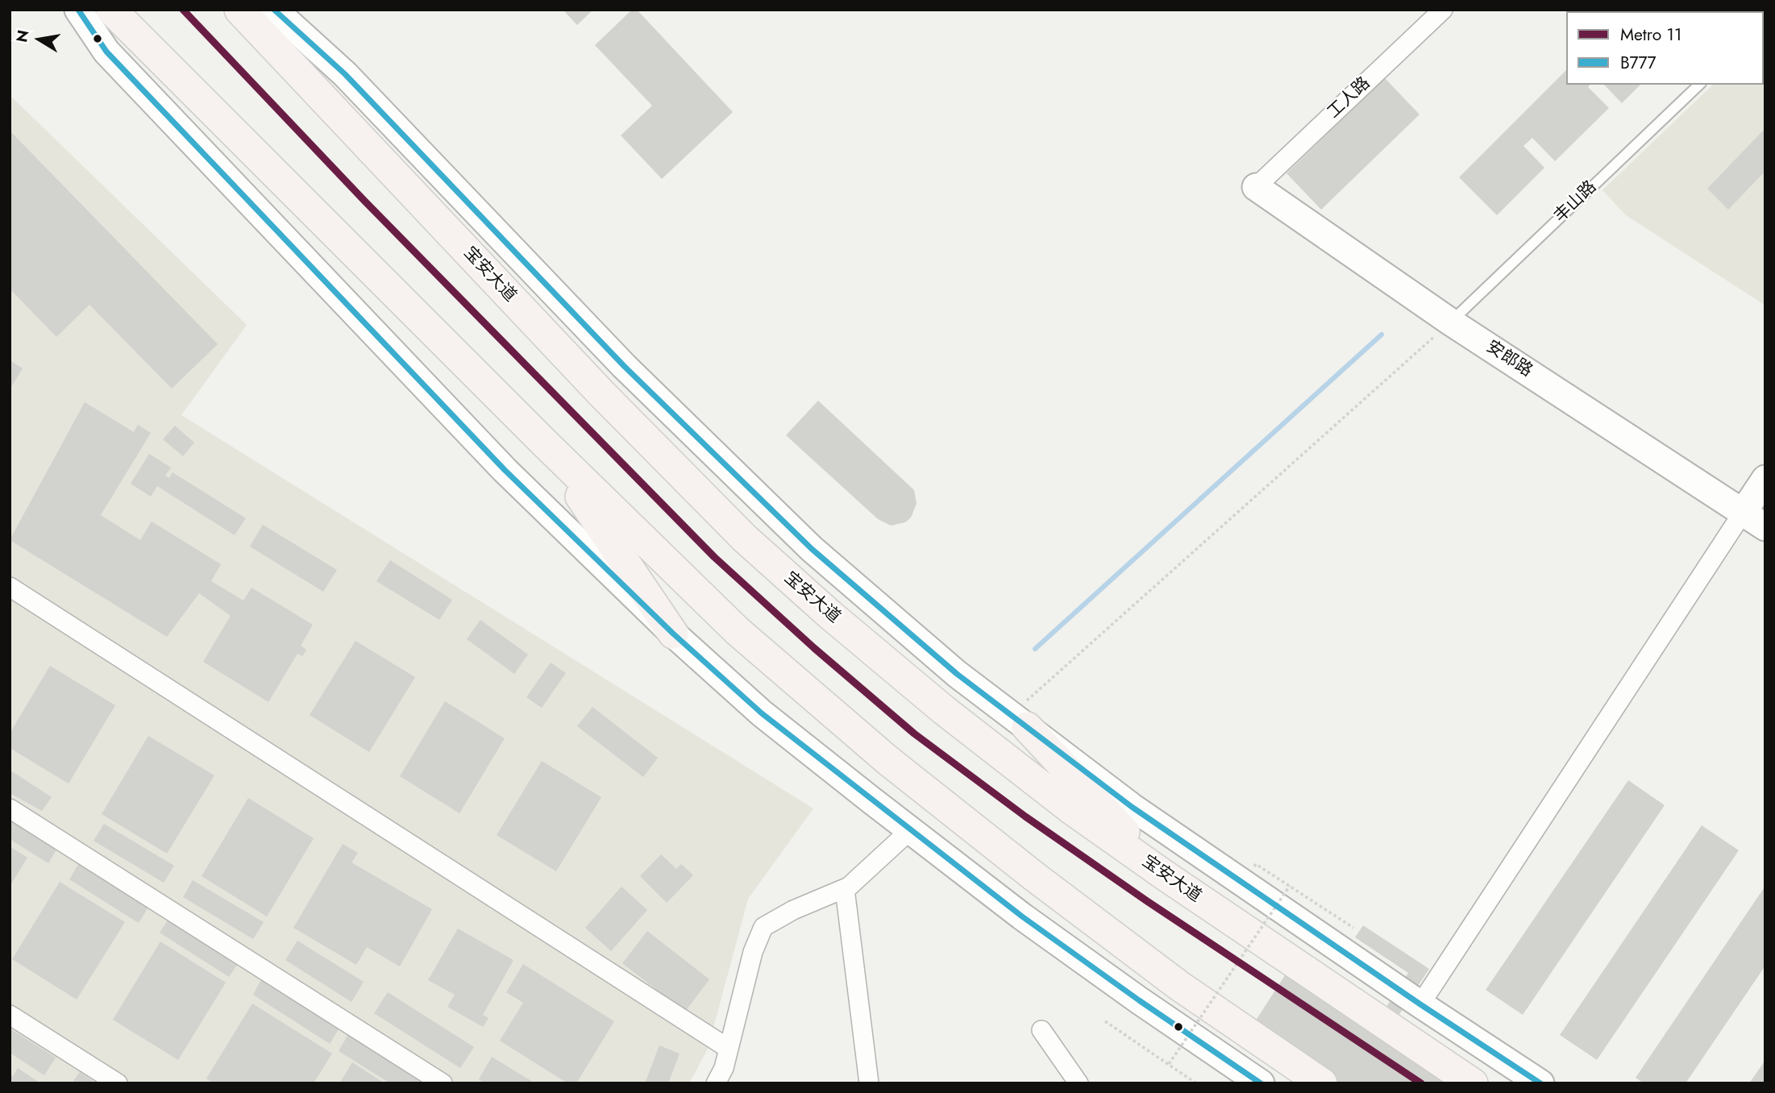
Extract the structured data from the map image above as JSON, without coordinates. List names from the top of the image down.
{
  "streets": {
    "main road": ["宝安大道", "安郎路"],
    "street": ["工人路"],
    "lane": ["丰山路"]
  },
  "crossings": [
    ["工人路", "安郎路"],
    ["丰山路", "安郎路"]
  ],
  "lines": ["metro line 11", "transit line B777"],
  "legend": ["Metro 11", "B777"],
  "north": "left"
}
